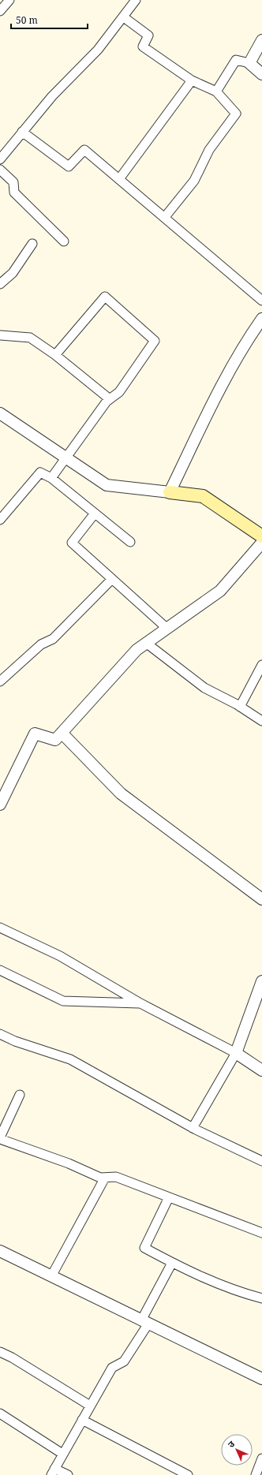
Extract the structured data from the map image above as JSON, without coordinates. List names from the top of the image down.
{
  "scale_bar": "50 m",
  "north": "top left"
}
